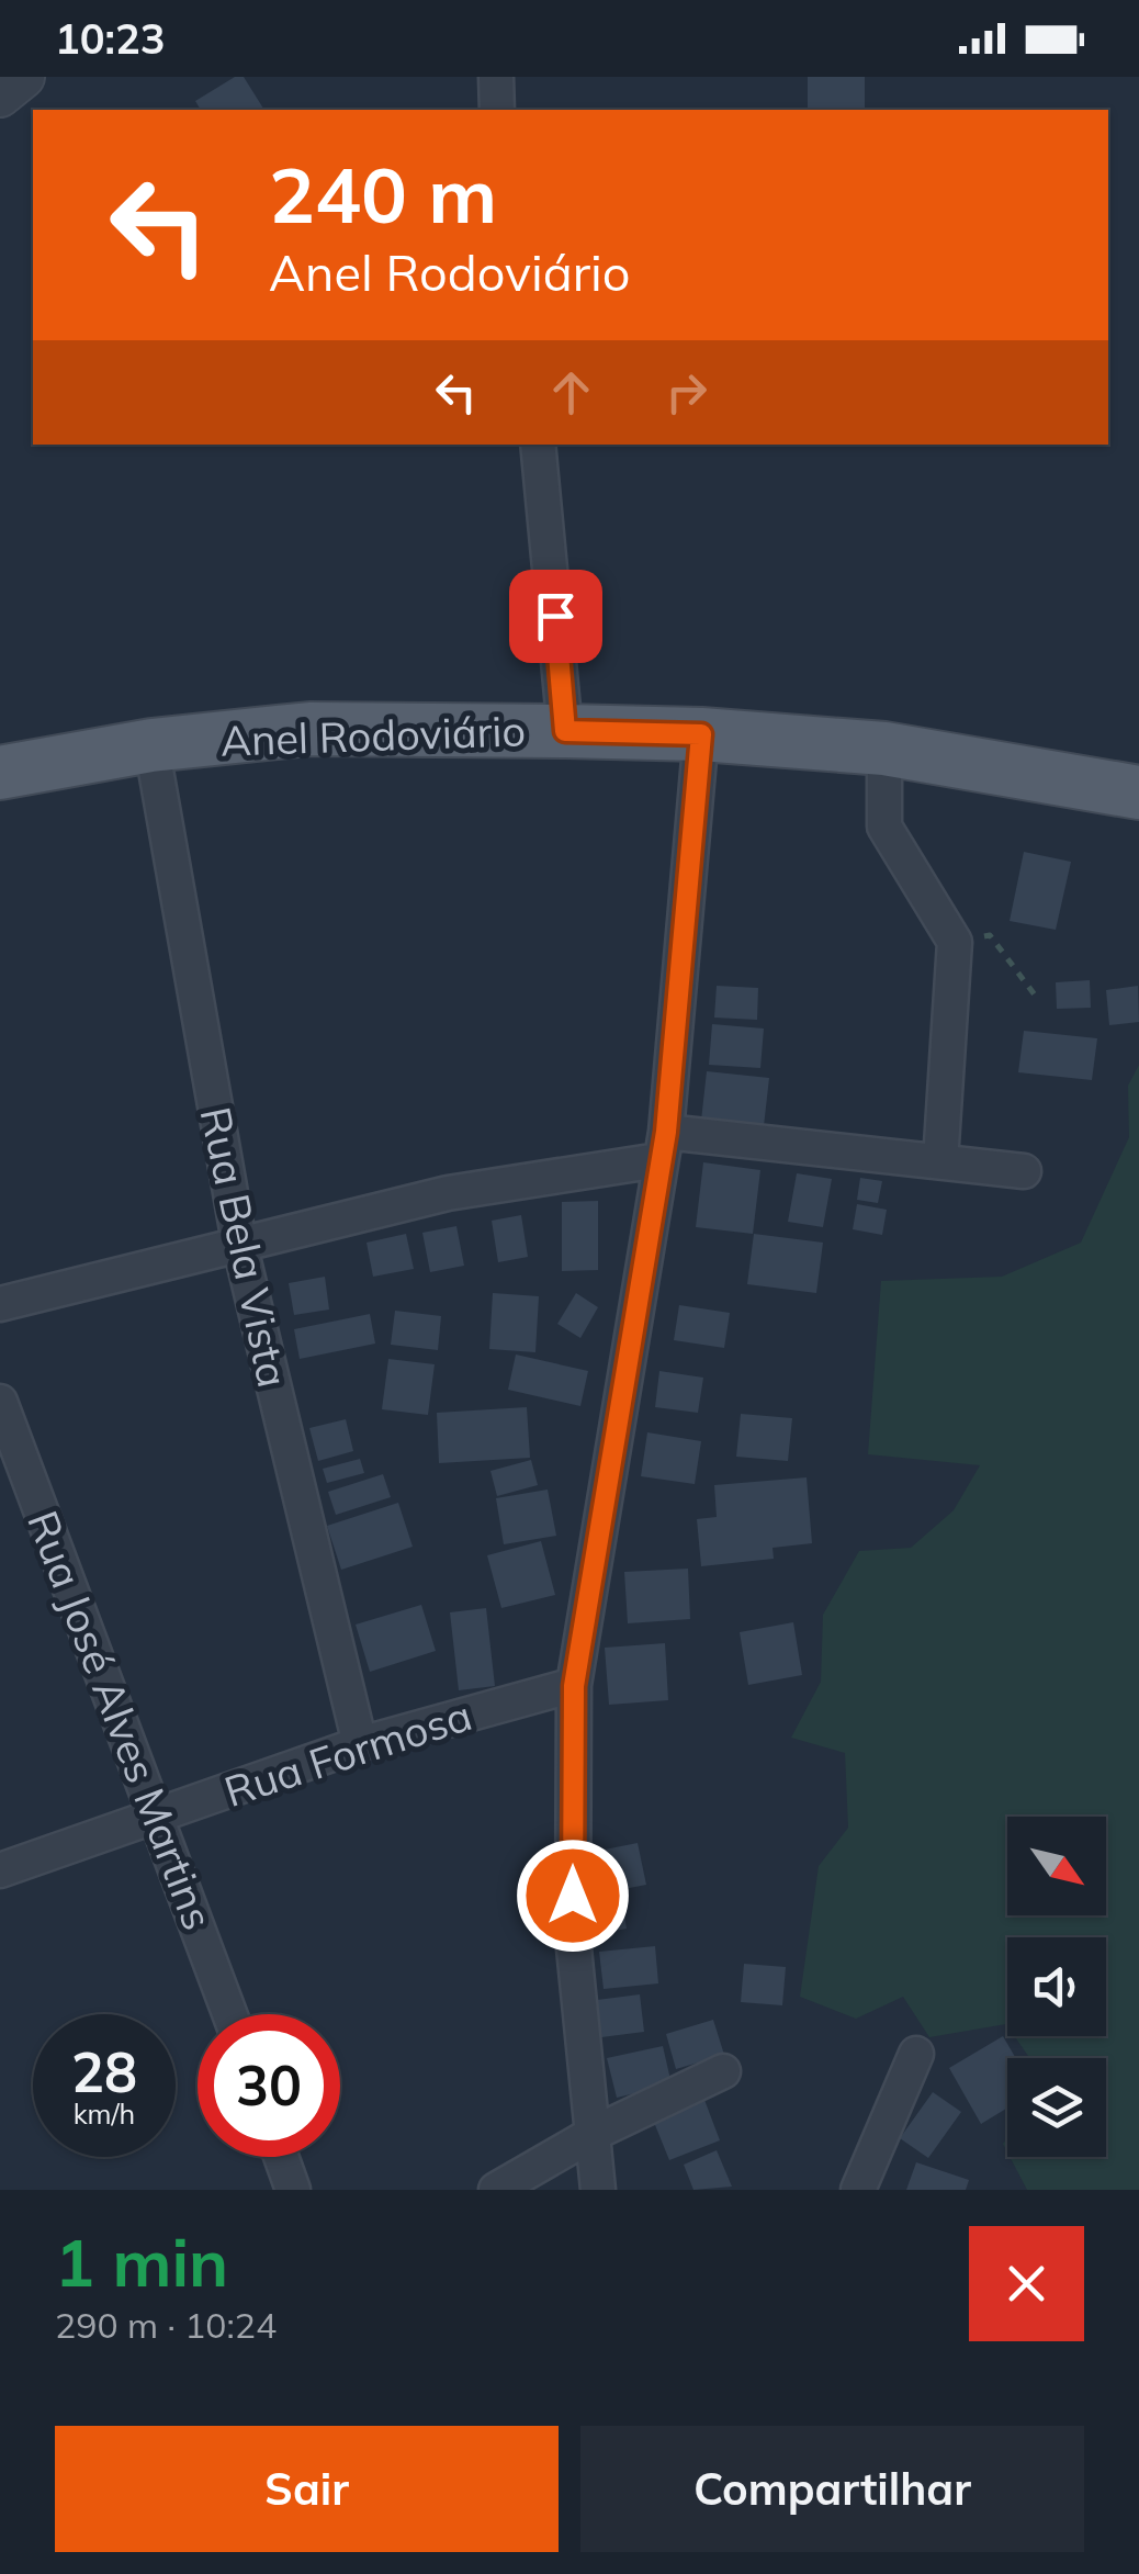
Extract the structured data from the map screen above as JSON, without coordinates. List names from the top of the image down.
{
  "streets": {
    "main road": ["Anel Rodoviário"],
    "street": ["Rua Bela Vista", "Rua José Alves Martins", "Rua Formosa"]
  },
  "crossings": [
    ["Anel Rodoviário", "Rua Bela Vista"],
    ["Rua Bela Vista", "Rua Formosa"],
    ["Rua José Alves Martins", "Rua Formosa"]
  ],
  "north": "bottom right",
  "page": {
    "status": "10:23",
    "turn": ["240 m", "Anel Rodoviário"],
    "speed": "28 km/h",
    "limit": "30",
    "heading": ["1 min", "290 m · 10:24"],
    "buttons": ["Sair", "Compartilhar"]
  }
}
